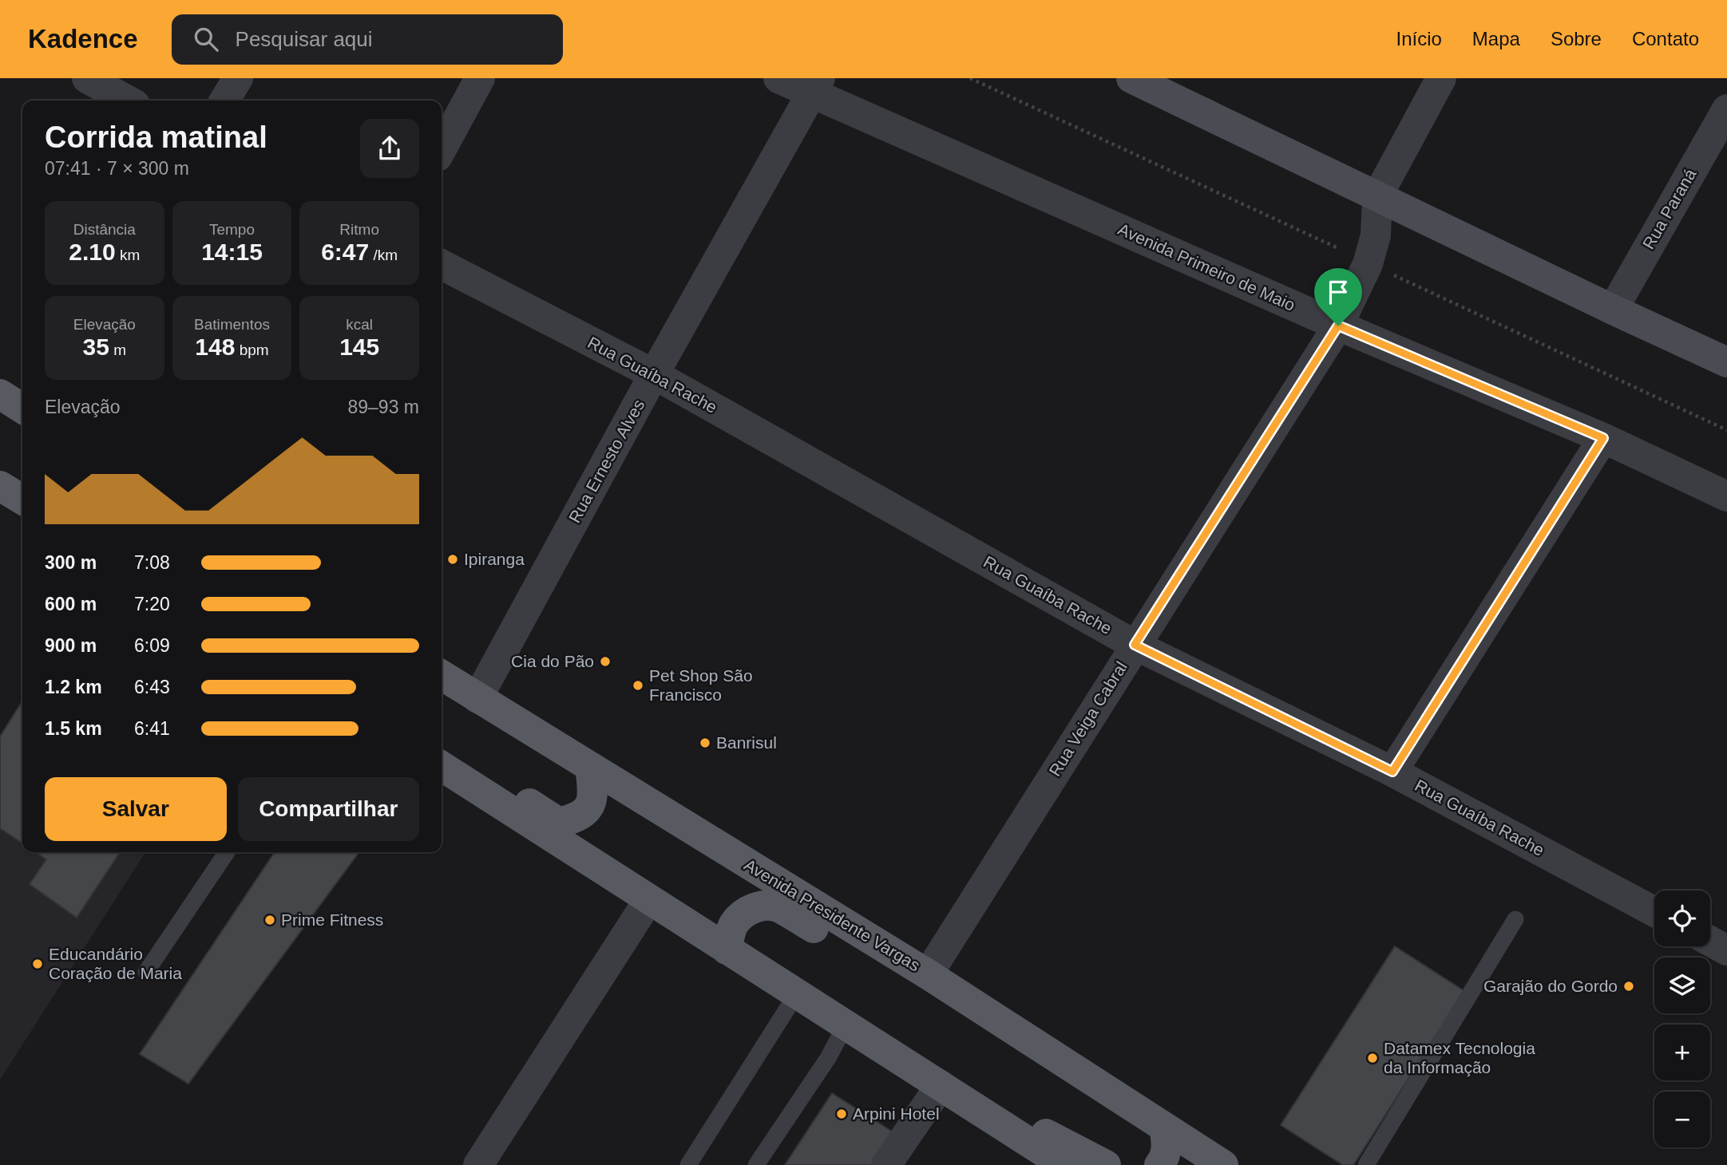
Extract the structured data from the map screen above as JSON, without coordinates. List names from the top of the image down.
{
  "streets": {
    "main road": ["Avenida Presidente Vargas"],
    "street": [
      "Rua Paraná",
      "Avenida Primeiro de Maio",
      "Rua Guaíba Rache",
      "Rua Ernesto Alves",
      "Rua Veiga Cabral"
    ]
  },
  "crossings": [
    ["Avenida Primeiro de Maio", "Rua Ernesto Alves"],
    ["Avenida Primeiro de Maio", "Rua Veiga Cabral"],
    ["Rua Guaíba Rache", "Rua Ernesto Alves"],
    ["Rua Guaíba Rache", "Rua Veiga Cabral"],
    ["Rua Ernesto Alves", "Avenida Presidente Vargas"],
    ["Rua Veiga Cabral", "Avenida Presidente Vargas"]
  ],
  "places": [
    "Ipiranga",
    "Cia do Pão",
    "Pet Shop São Francisco",
    "Banrisul",
    "Prime Fitness",
    "Educandário Coração de Maria",
    "Garajão do Gordo",
    "Datamex Tecnologia da Informação",
    "Arpini Hotel"
  ],
  "page": {
    "header": "Kadence",
    "search": "Pesquisar aqui",
    "nav": [
      "Início",
      "Mapa",
      "Sobre",
      "Contato"
    ],
    "heading": ["Corrida matinal", "07:41 · 7 × 300 m"],
    "stats": [
      ["Distância", "2.10 km"],
      ["Tempo", "14:15"],
      ["Ritmo", "6:47 /km"],
      ["Elevação", "35 m"],
      ["Batimentos", "148 bpm"],
      ["kcal", "145"]
    ],
    "chart": ["Elevação", "89–93 m"],
    "list": [
      {
        "name": "300 m",
        "note": "7:08"
      },
      {
        "name": "600 m",
        "note": "7:20"
      },
      {
        "name": "900 m",
        "note": "6:09"
      },
      {
        "name": "1.2 km",
        "note": "6:43"
      },
      {
        "name": "1.5 km",
        "note": "6:41"
      }
    ],
    "buttons": ["Salvar", "Compartilhar"],
    "map_buttons": ["+", "−"]
  }
}
